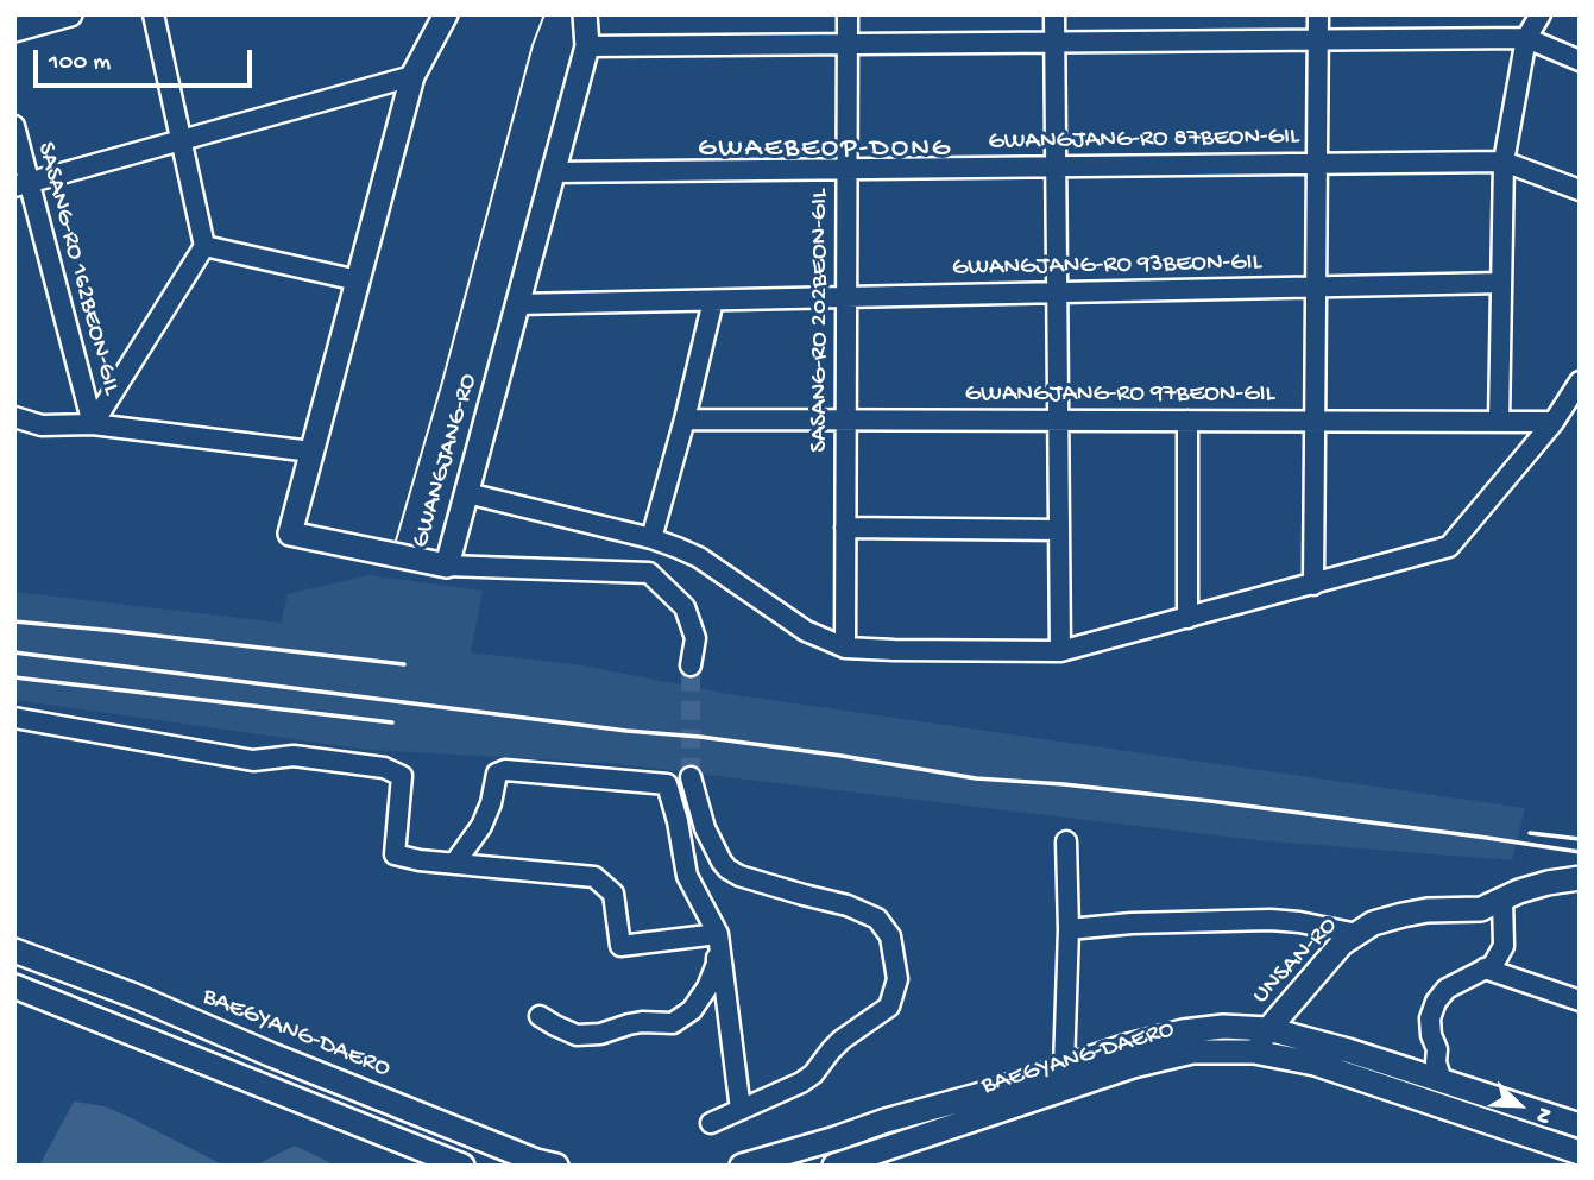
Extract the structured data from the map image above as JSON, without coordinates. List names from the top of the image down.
{
  "streets": {
    "main road": ["GWANGJANG-RO", "UNSAN-RO", "BAEGYANG-DAERO"],
    "street": [
      "GWANGJANG-RO 87BEON-GIL",
      "GWANGJANG-RO 93BEON-GIL",
      "SASANG-RO 162BEON-GIL",
      "SASANG-RO 202BEON-GIL",
      "GWANGJANG-RO 97BEON-GIL"
    ]
  },
  "crossings": [
    ["GWANGJANG-RO 87BEON-GIL", "SASANG-RO 202BEON-GIL"],
    ["GWANGJANG-RO 87BEON-GIL", "GWANGJANG-RO"],
    ["GWANGJANG-RO 93BEON-GIL", "SASANG-RO 202BEON-GIL"],
    ["GWANGJANG-RO 93BEON-GIL", "GWANGJANG-RO"],
    ["SASANG-RO 202BEON-GIL", "GWANGJANG-RO 97BEON-GIL"],
    ["UNSAN-RO", "BAEGYANG-DAERO"]
  ],
  "districts": ["GWAEBEOP-DONG"],
  "scale_bar": "100 m",
  "north": "bottom right"
}
